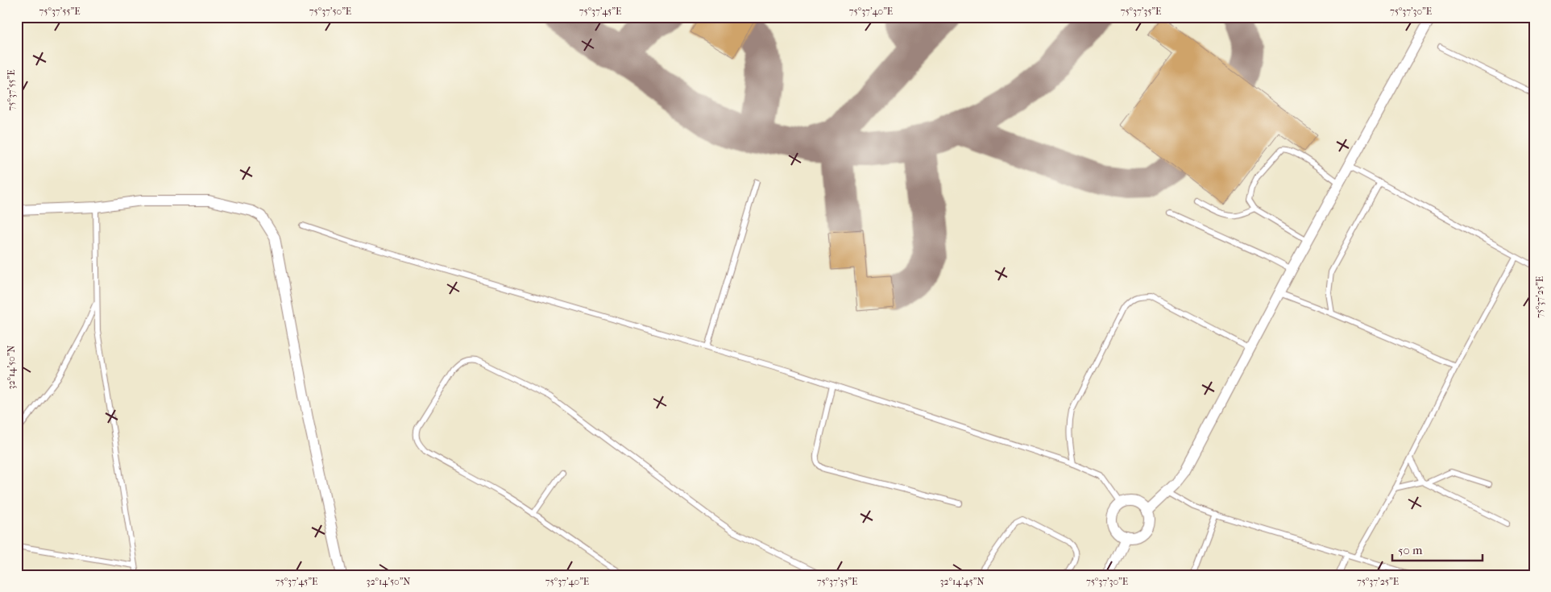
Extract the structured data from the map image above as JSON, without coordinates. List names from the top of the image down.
{
  "scale_bar": "50 m",
  "coordinates": [
    "75°37'55\"E",
    "75°37'50\"E",
    "75°37'45\"E",
    "75°37'40\"E",
    "75°37'35\"E",
    "75°37'30\"E",
    "75°37'25\"E",
    "32°14'50\"N",
    "32°14'45\"N"
  ]
}
